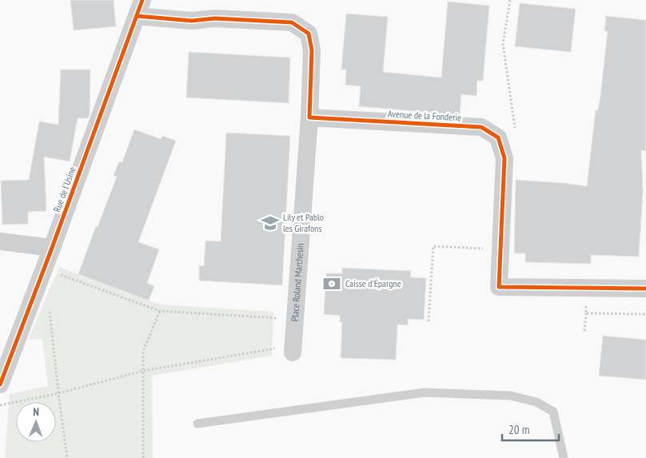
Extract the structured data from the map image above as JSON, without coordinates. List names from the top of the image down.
{
  "streets": {
    "street": ["Avenue de la Fonderie", "Rue de l'Usine", "Place Roland Marchesin"]
  },
  "crossings": [
    ["Avenue de la Fonderie", "Place Roland Marchesin"]
  ],
  "places": {
    "school or university": ["Lily et Pablo les Girafons"],
    "bank": ["Caisse d'Épargne"]
  },
  "scale_bar": "20 m",
  "north": "top"
}
